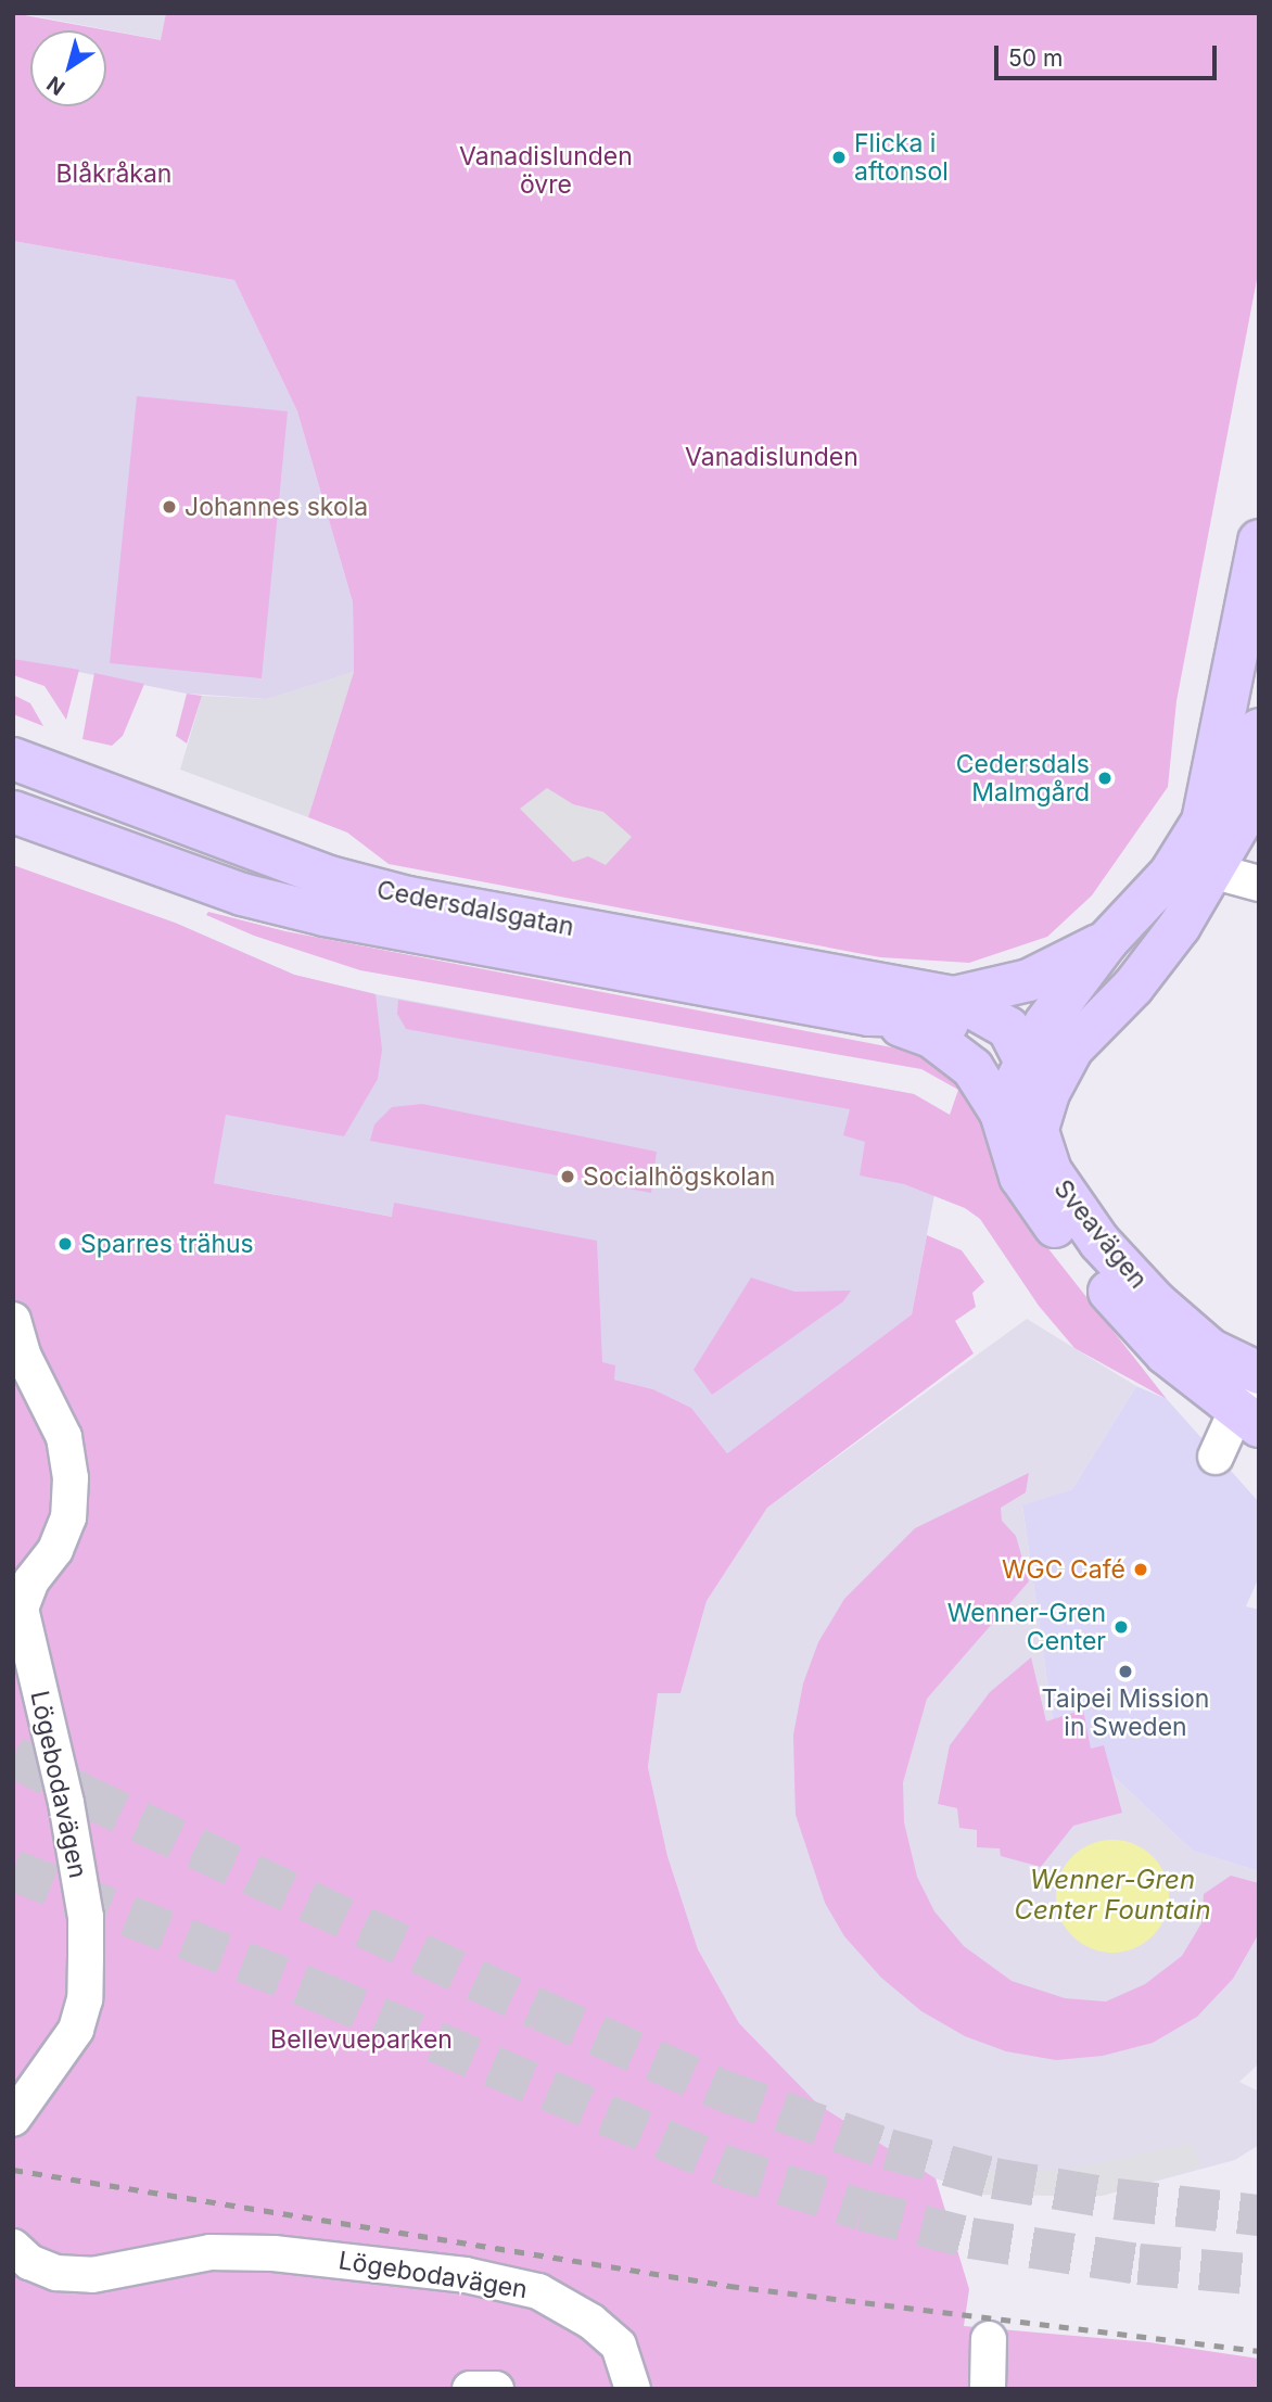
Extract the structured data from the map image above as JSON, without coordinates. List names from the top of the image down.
{
  "streets": {
    "main road": ["Cedersdalsgatan", "Sveavägen"],
    "street": ["Lögebodavägen"]
  },
  "crossings": [
    ["Cedersdalsgatan", "Sveavägen"]
  ],
  "water": ["Wenner-Gren Center Fountain"],
  "parks": [
    "Vanadislunden övre",
    "Blåkråkan",
    "Vanadislunden",
    "Bellevueparken"
  ],
  "places": [
    "Flicka i aftonsol",
    "Johannes skola",
    "Cedersdals Malmgård",
    "Socialhögskolan",
    "Sparres trähus",
    "WGC Café",
    "Wenner-Gren Center",
    "Taipei Mission in Sweden"
  ],
  "scale_bar": "50 m",
  "north": "bottom left"
}
